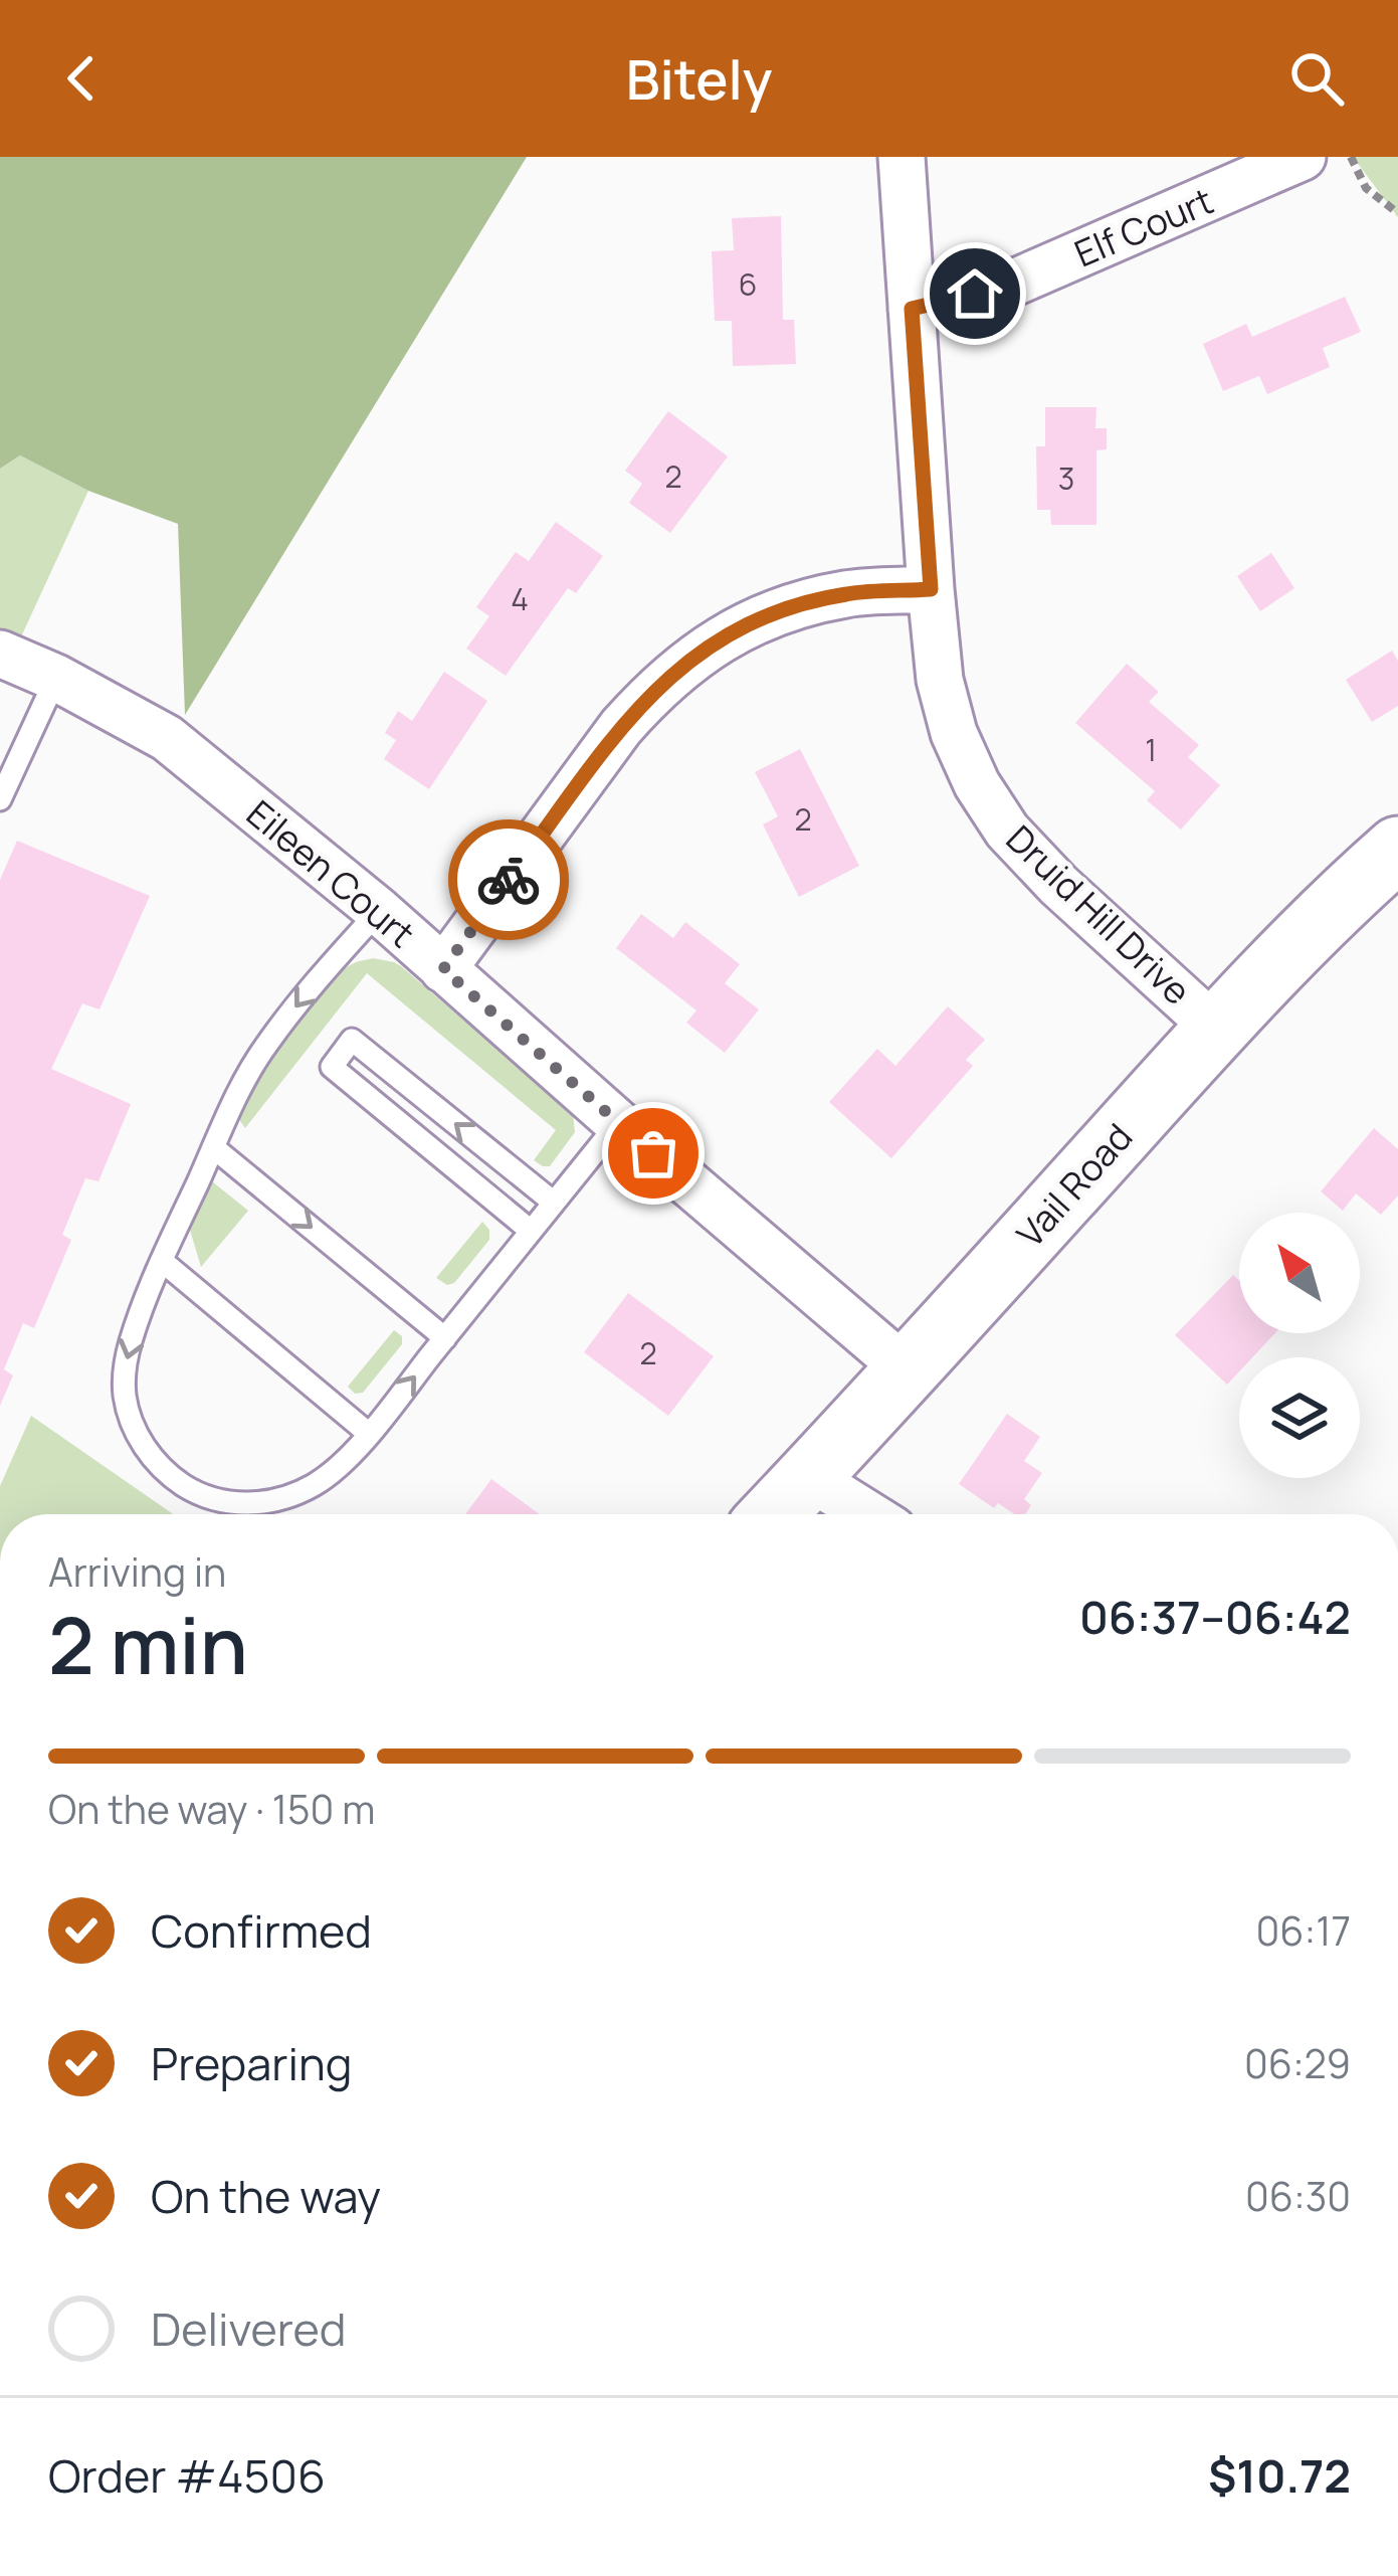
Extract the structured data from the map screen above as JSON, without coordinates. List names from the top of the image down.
{
  "streets": {
    "street": [
      "Elf Court",
      "Eileen Court",
      "Druid Hill Drive",
      "Vail Road"
    ]
  },
  "crossings": [
    ["Elf Court", "Druid Hill Drive"],
    ["Eileen Court", "Vail Road"],
    ["Druid Hill Drive", "Vail Road"]
  ],
  "house_numbers": [
    "6",
    "2",
    "3",
    "4",
    "1",
    "2",
    "2"
  ],
  "north": "top left",
  "page": {
    "header": "Bitely",
    "heading": ["2 min", "Arriving in", "06:37–06:42"],
    "panel": ["Order #4506", "$10.72"],
    "bar": "On the way · 150 m",
    "list": [
      ["Confirmed", "06:17"],
      ["Preparing", "06:29"],
      ["On the way", "06:30"],
      "Delivered"
    ]
  }
}
